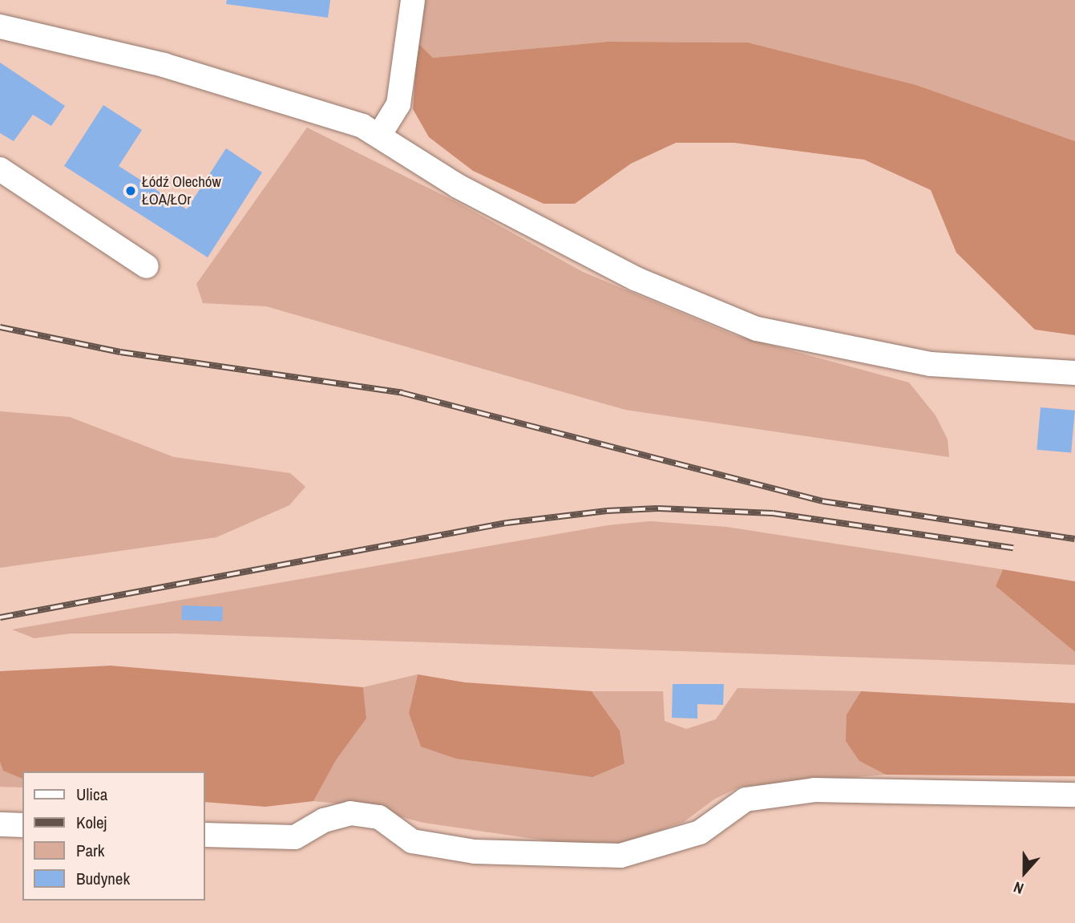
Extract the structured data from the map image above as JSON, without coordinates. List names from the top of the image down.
{
  "places": ["Łódź Olechów ŁOA/ŁOr"],
  "legend": [
    "Ulica",
    "Kolej",
    "Park",
    "Budynek"
  ],
  "north": "bottom"
}
